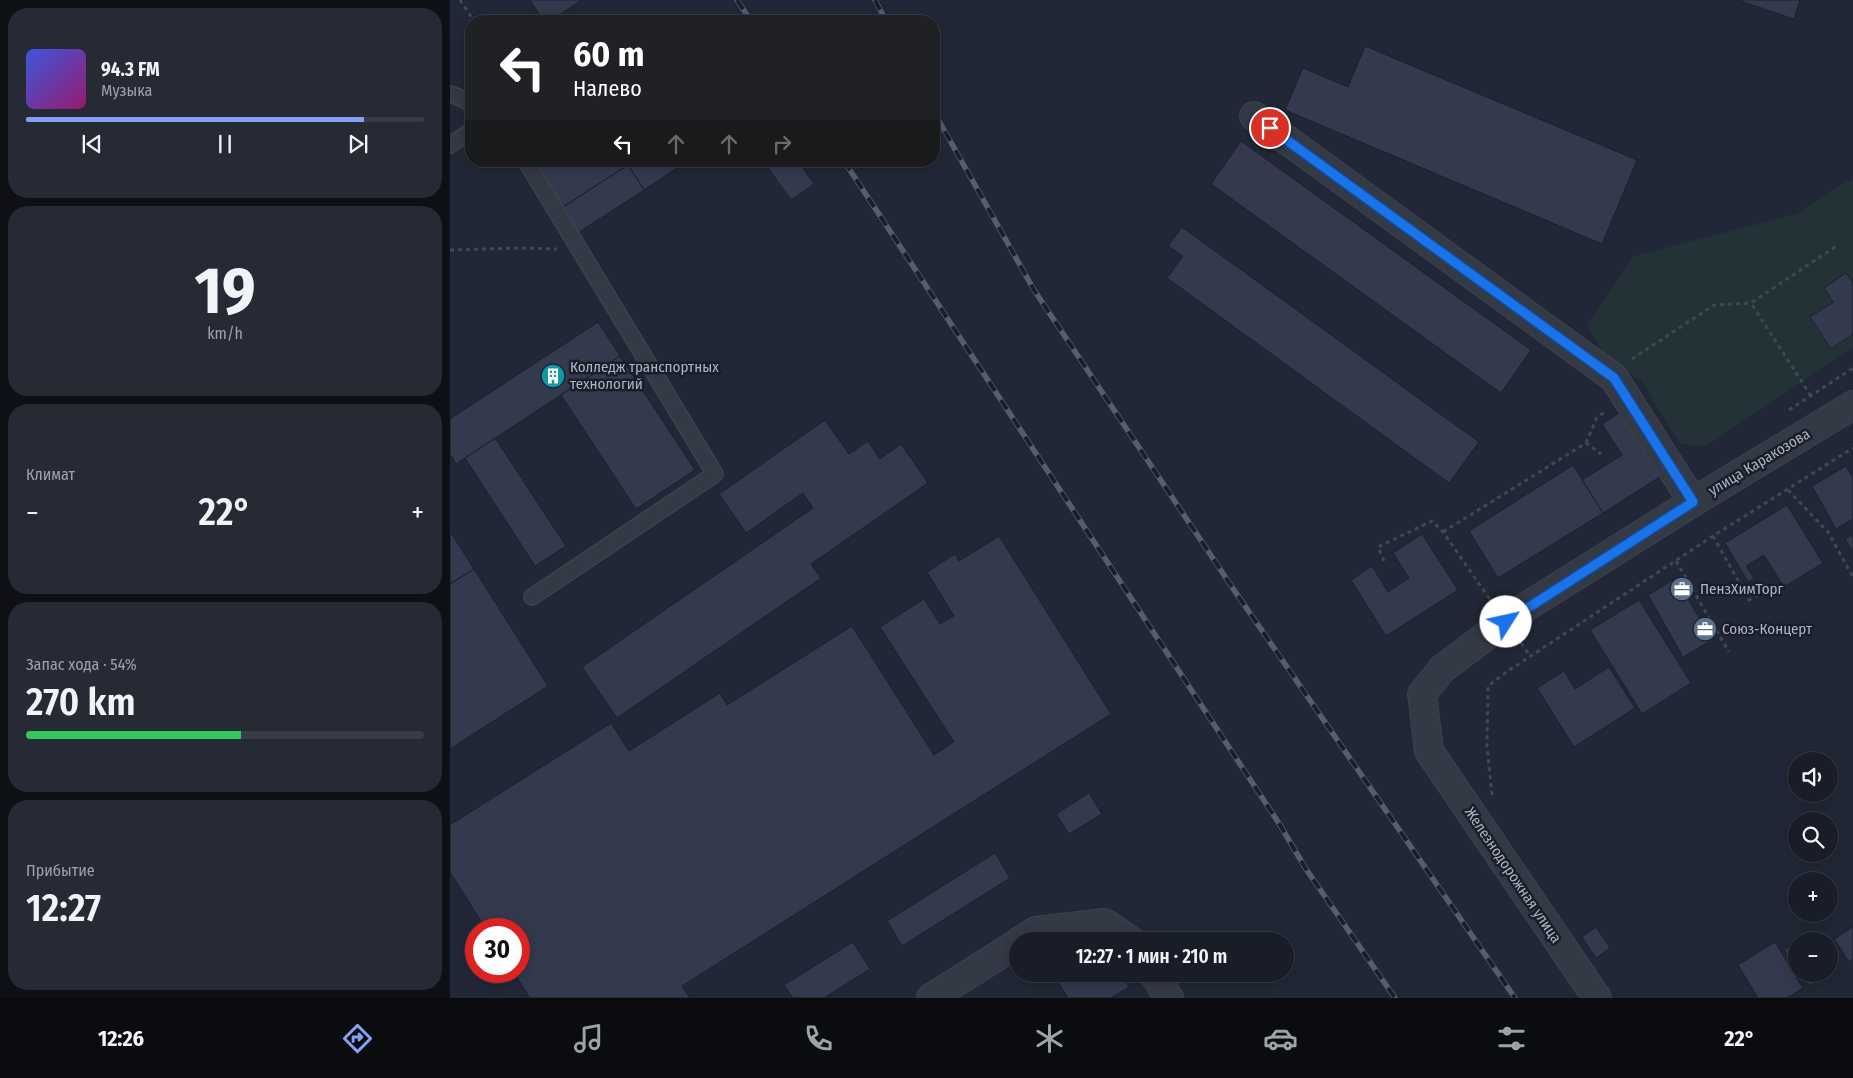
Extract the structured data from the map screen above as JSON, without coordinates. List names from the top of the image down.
{
  "streets": {
    "street": ["улица Каракозова", "Железнодорожная улица"]
  },
  "crossings": [
    ["улица Каракозова", "Железнодорожная улица"]
  ],
  "places": {
    "building": ["Колледж транспортных технологий"],
    "office": ["ПензХимТорг", "Союз-Концерт"]
  },
  "page": {
    "turn": ["60 m", "Налево"],
    "song": ["94.3 FM", "Музыка"],
    "tile": [
      ["19", "km/h"],
      "Климат",
      ["Запас хода · 54%", "270 km"],
      ["Прибытие", "12:27"]
    ],
    "heat": ["−", "22°", "+"],
    "map_buttons": ["+", "−"],
    "limit": "30",
    "trip": "12:27 · 1 мин · 210 m",
    "tabs": ["12:26", "22°"]
  }
}
